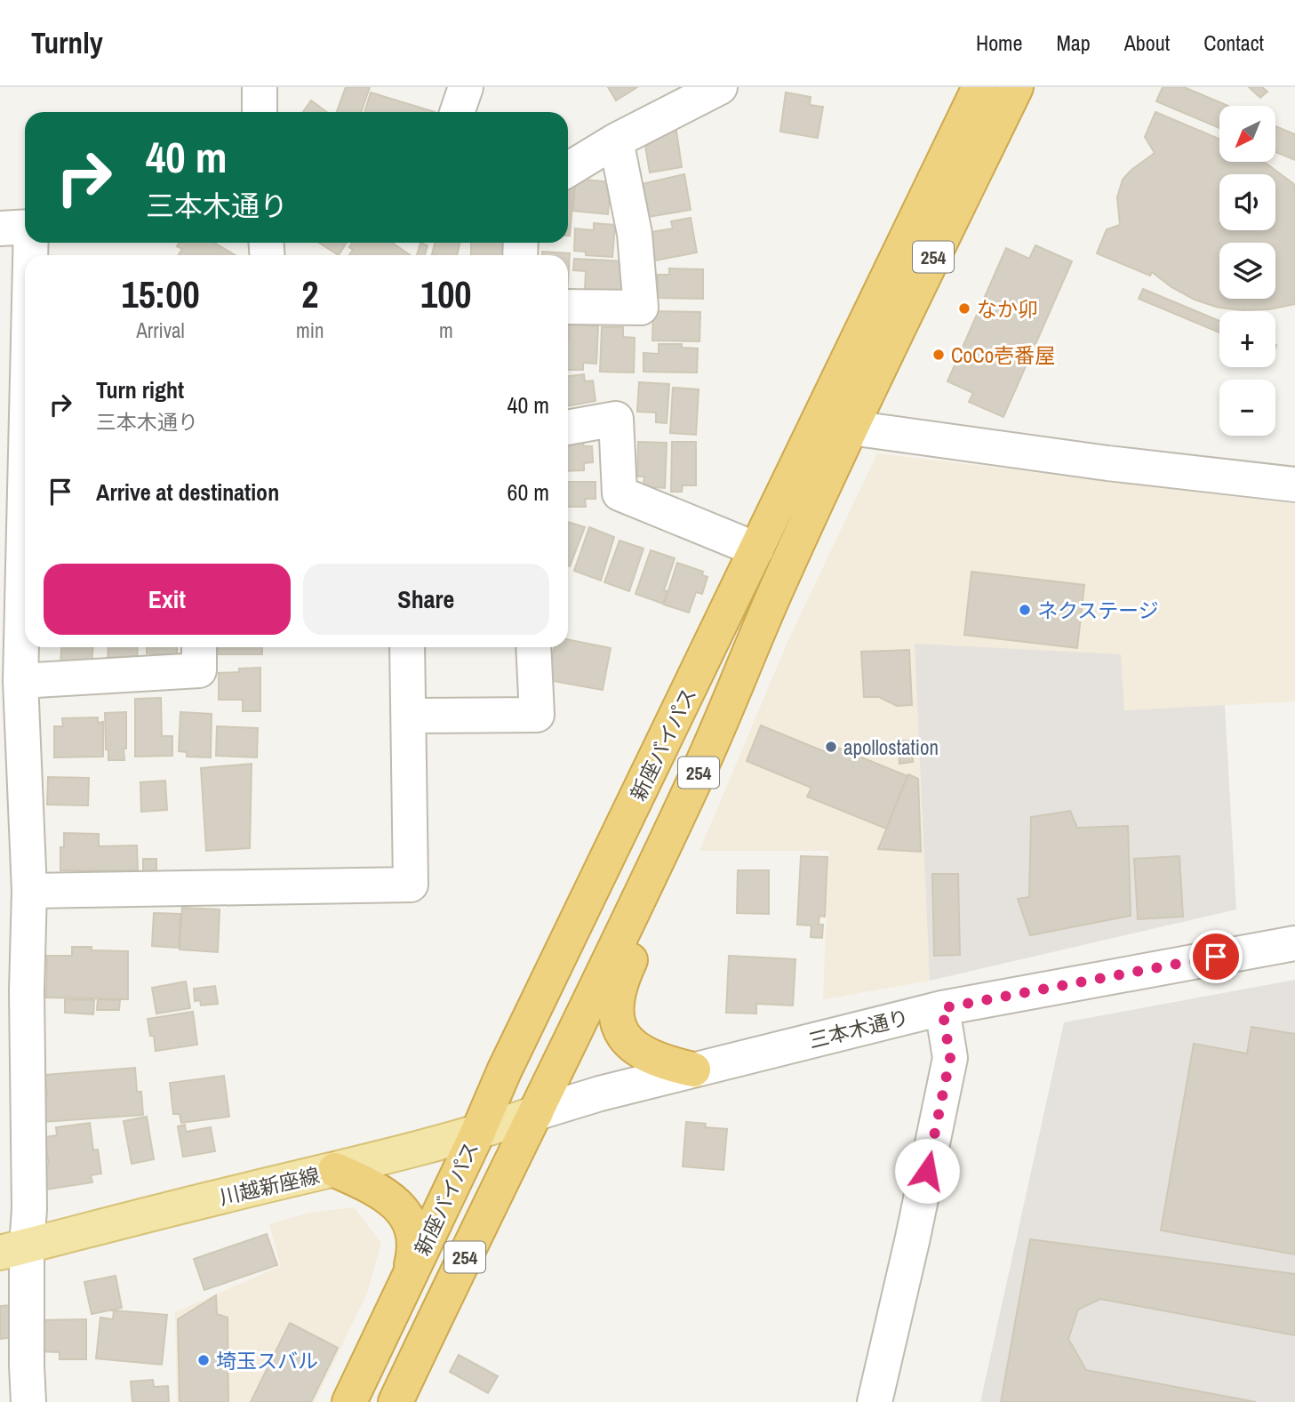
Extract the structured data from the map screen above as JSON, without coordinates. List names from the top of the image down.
{
  "streets": {
    "highway": ["254", "新座バイパス"],
    "main road": ["川越新座線"],
    "street": ["三本木通り"]
  },
  "crossings": [
    ["新座バイパス", "三本木通り"],
    ["新座バイパス", "川越新座線"],
    ["三本木通り", "川越新座線"]
  ],
  "places": [
    "なか卯",
    "CoCo壱番屋",
    "ネクステージ",
    "apollostation",
    "埼玉スバル"
  ],
  "north": "bottom left",
  "page": {
    "header": "Turnly",
    "nav": [
      "Home",
      "Map",
      "About",
      "Contact"
    ],
    "map_buttons": ["+", "−"],
    "turn": ["40 m", "三本木通り"],
    "eta": [
      "15:00",
      "Arrival",
      "2",
      "min",
      "100",
      "m"
    ],
    "list": [
      {
        "name": "Turn right",
        "note": "三本木通り",
        "value": "40 m"
      },
      {
        "name": "Arrive at destination",
        "value": "60 m"
      }
    ],
    "buttons": ["Exit", "Share"]
  }
}
